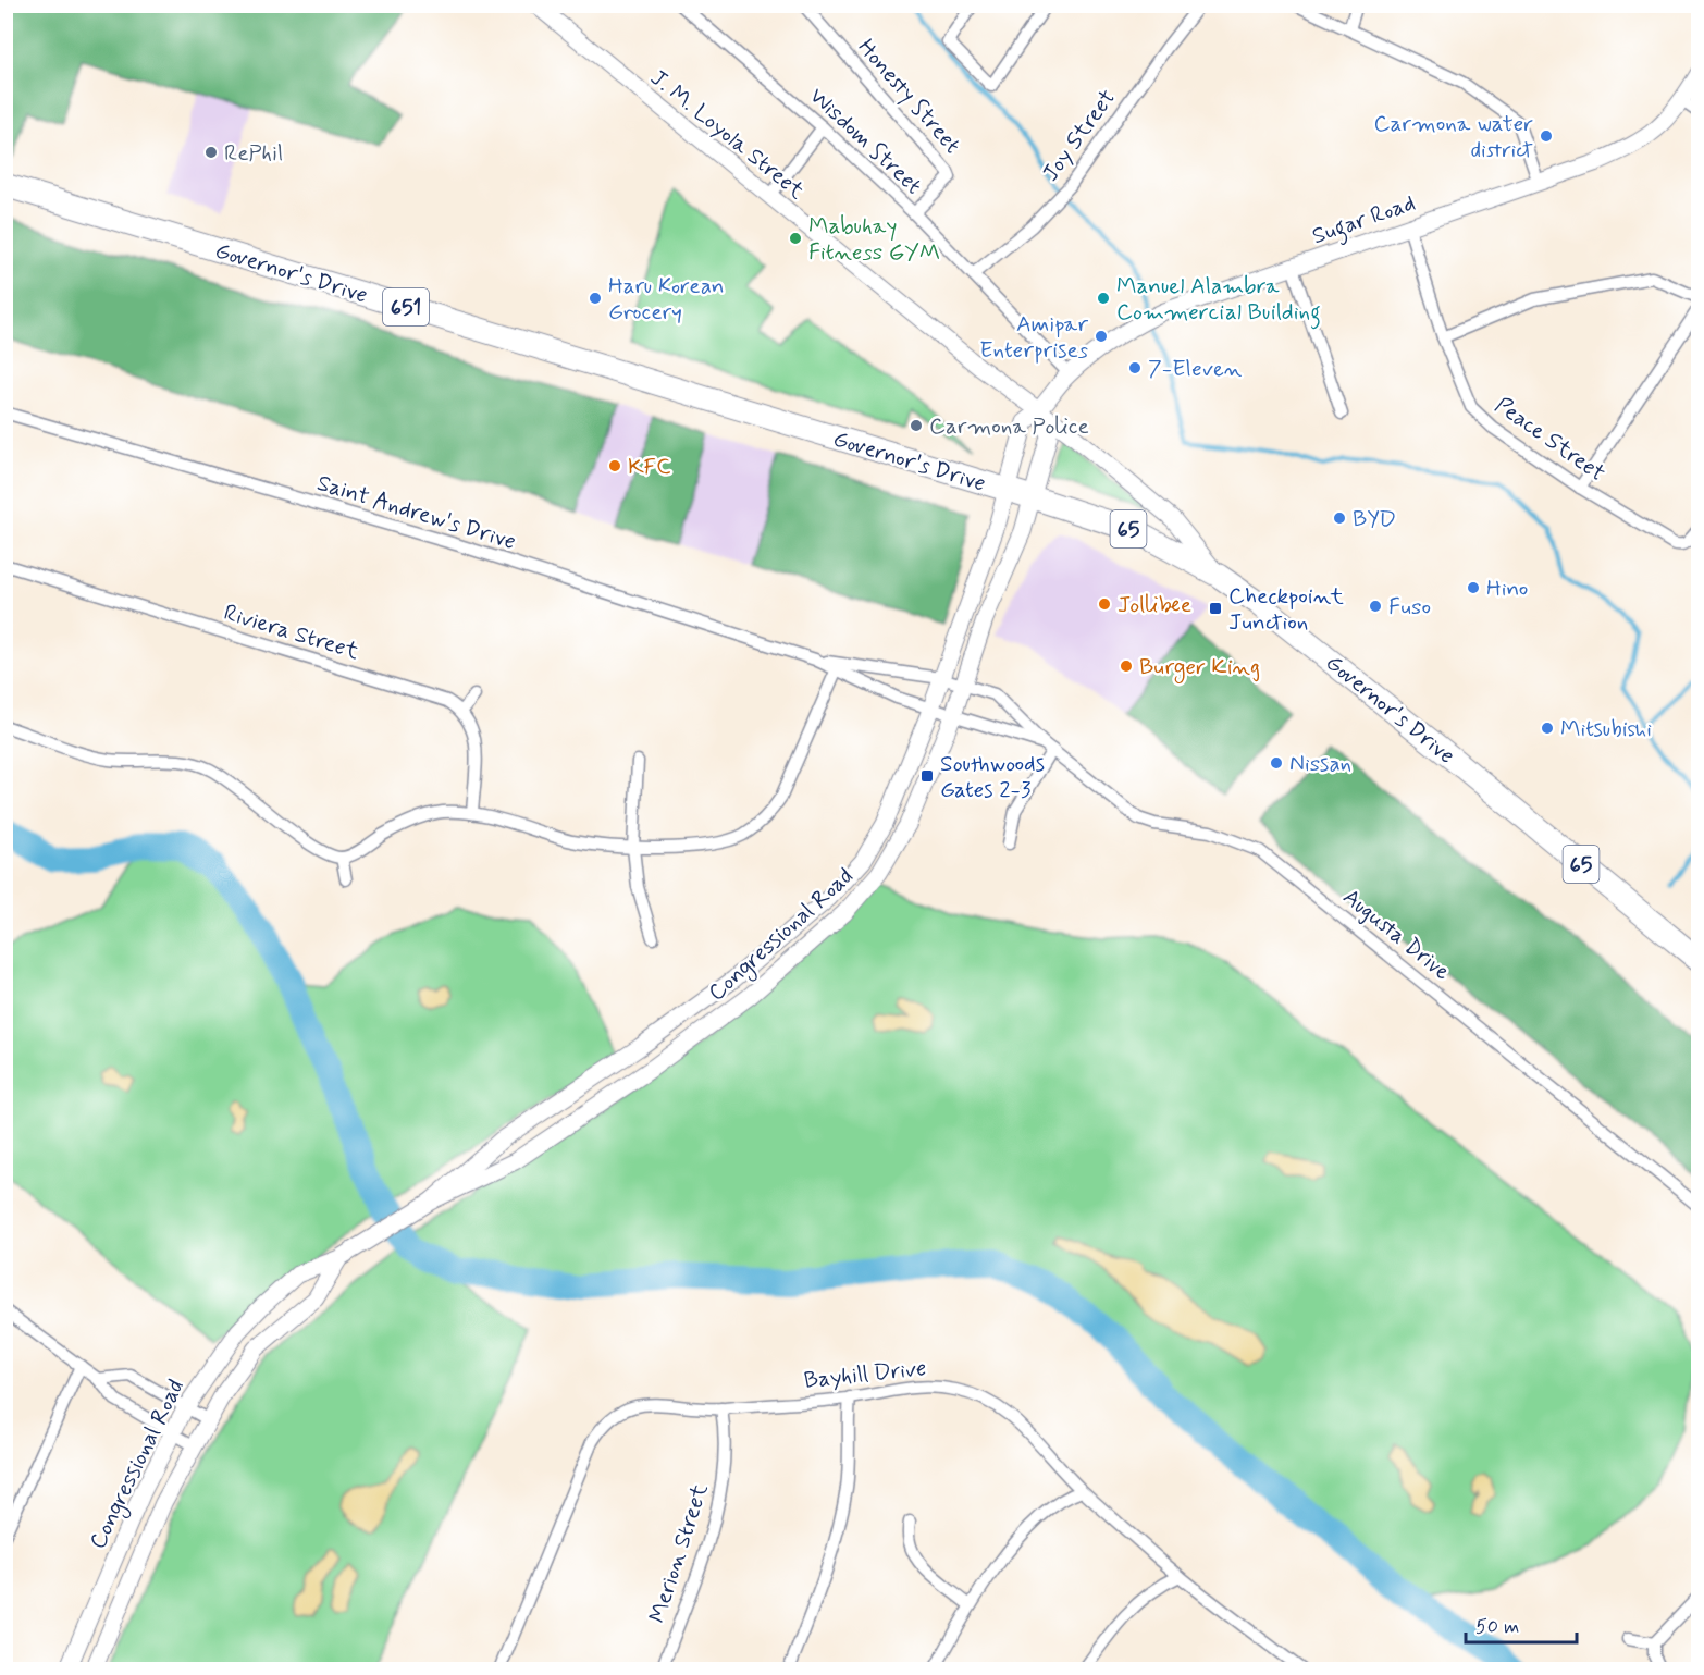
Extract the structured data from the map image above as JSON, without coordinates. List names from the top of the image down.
{
  "streets": {
    "highway": ["Governor's Drive", "651", "65"],
    "main road": ["J. M. Loyola Street", "Sugar Road", "Congressional Road"],
    "street": [
      "Honesty Street",
      "Joy Street",
      "Wisdom Street",
      "Peace Street",
      "Saint Andrew's Drive",
      "Riviera Street",
      "Augusta Drive",
      "Bayhill Drive",
      "Merion Street"
    ]
  },
  "crossings": [
    ["Honesty Street", "Wisdom Street"],
    ["J. M. Loyola Street", "Sugar Road"],
    ["J. M. Loyola Street", "Governor's Drive"],
    ["Joy Street", "Wisdom Street"],
    ["Wisdom Street", "Sugar Road"],
    ["Sugar Road", "Governor's Drive"],
    ["Sugar Road", "Peace Street"],
    ["Sugar Road", "Congressional Road"],
    ["Governor's Drive", "Congressional Road"],
    ["Saint Andrew's Drive", "Congressional Road"],
    ["Saint Andrew's Drive", "Augusta Drive"],
    ["Congressional Road", "Augusta Drive"],
    ["Bayhill Drive", "Merion Street"]
  ],
  "places": {
    "other": [
      "Carmona water district",
      "RePhil",
      "Mabuhay Fitness GYM",
      "Haru Korean Grocery",
      "Manuel Alambra Commercial Building",
      "Amipar Enterprises",
      "7-Eleven",
      "Carmona Police",
      "KFC",
      "BYD",
      "Hino",
      "Jollibee",
      "Fuso",
      "Burger King",
      "Mitsubishi",
      "Nissan"
    ],
    "transit": ["Checkpoint Junction", "Southwoods Gates 2-3"]
  },
  "scale_bar": "50 m"
}
